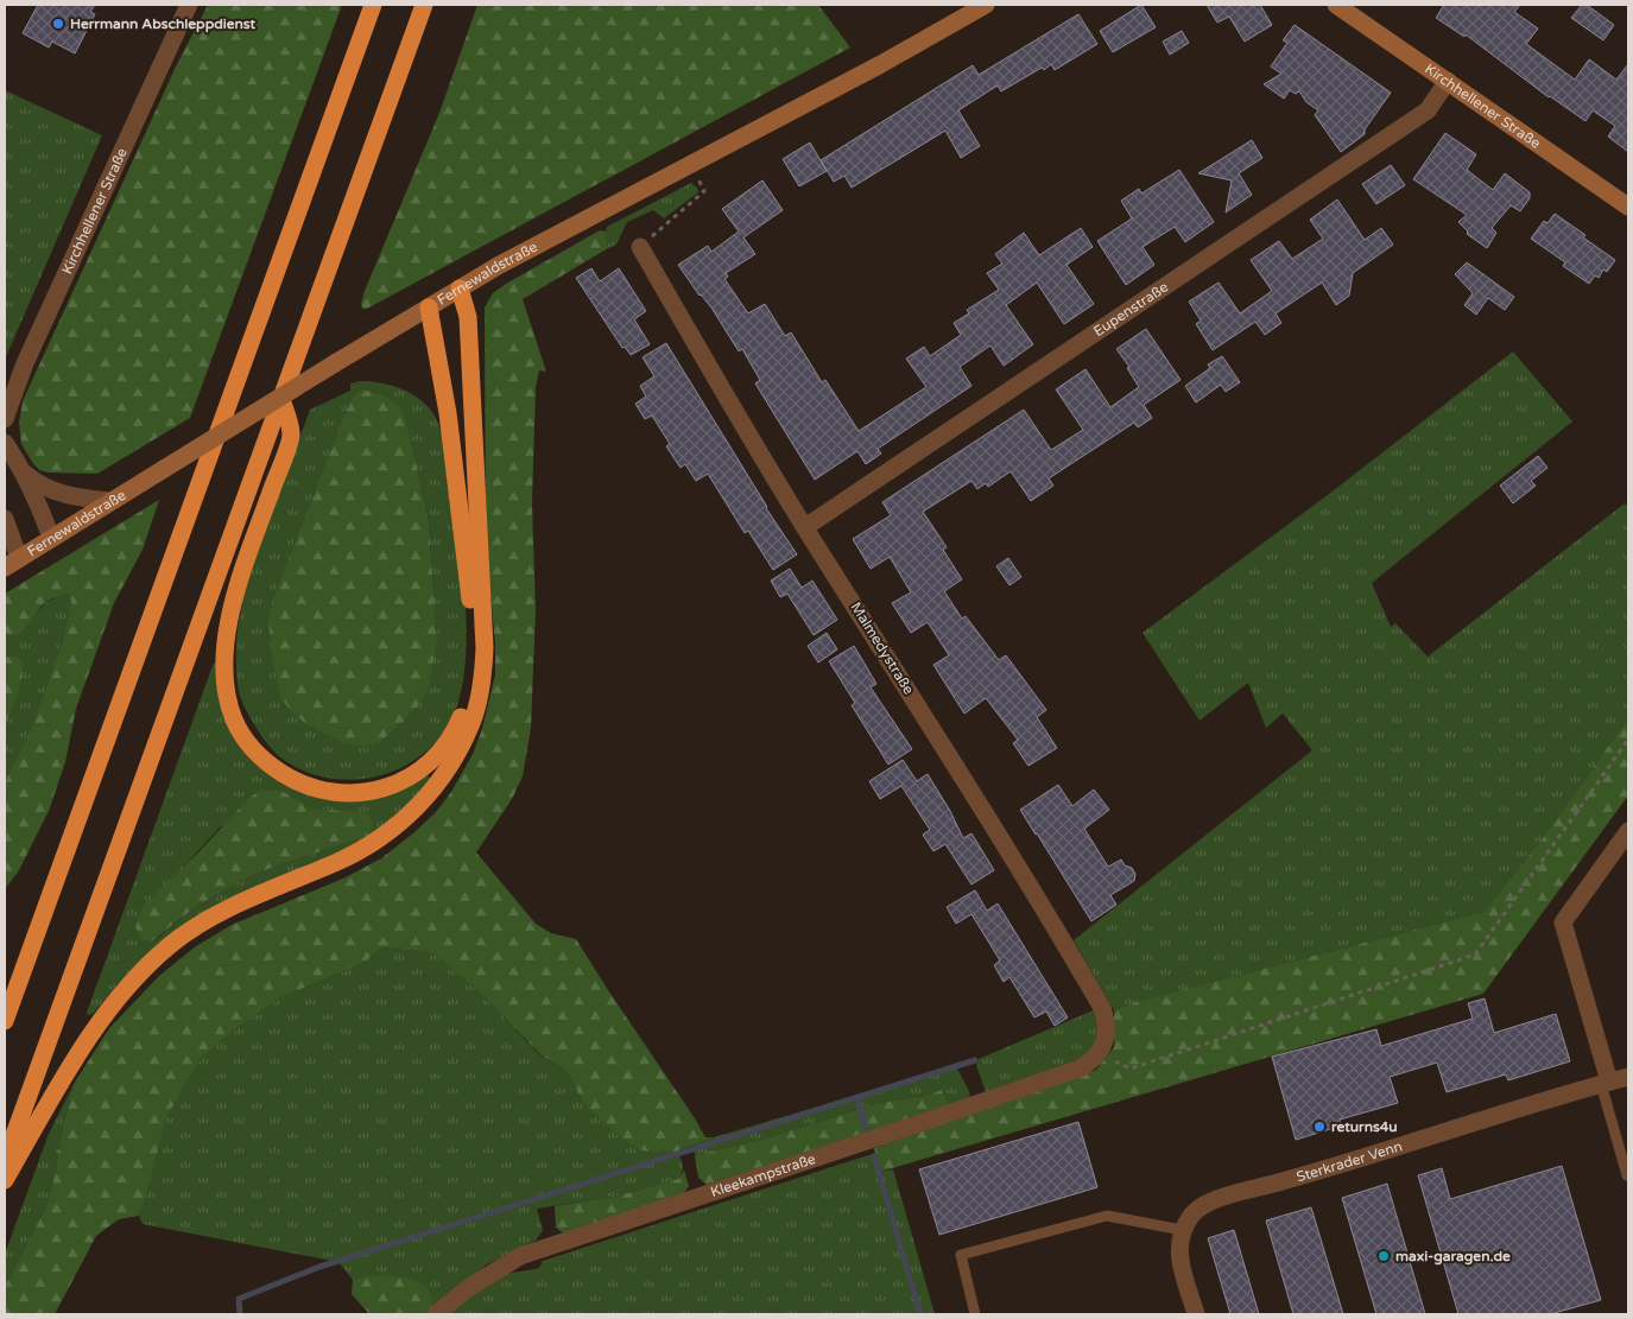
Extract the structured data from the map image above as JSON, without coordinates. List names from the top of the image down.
{
  "streets": {
    "main road": ["Kirchhellener Straße", "Fernewaldstraße"],
    "street": [
      "Eupenstraße",
      "Malmedystraße",
      "Sterkrader Venn",
      "Kleekampstraße"
    ]
  },
  "crossings": [
    ["Kirchhellener Straße", "Eupenstraße"],
    ["Eupenstraße", "Malmedystraße"],
    ["Malmedystraße", "Kleekampstraße"]
  ],
  "places": ["Herrmann Abschleppdienst", "returns4u", "maxi-garagen.de"]
}
